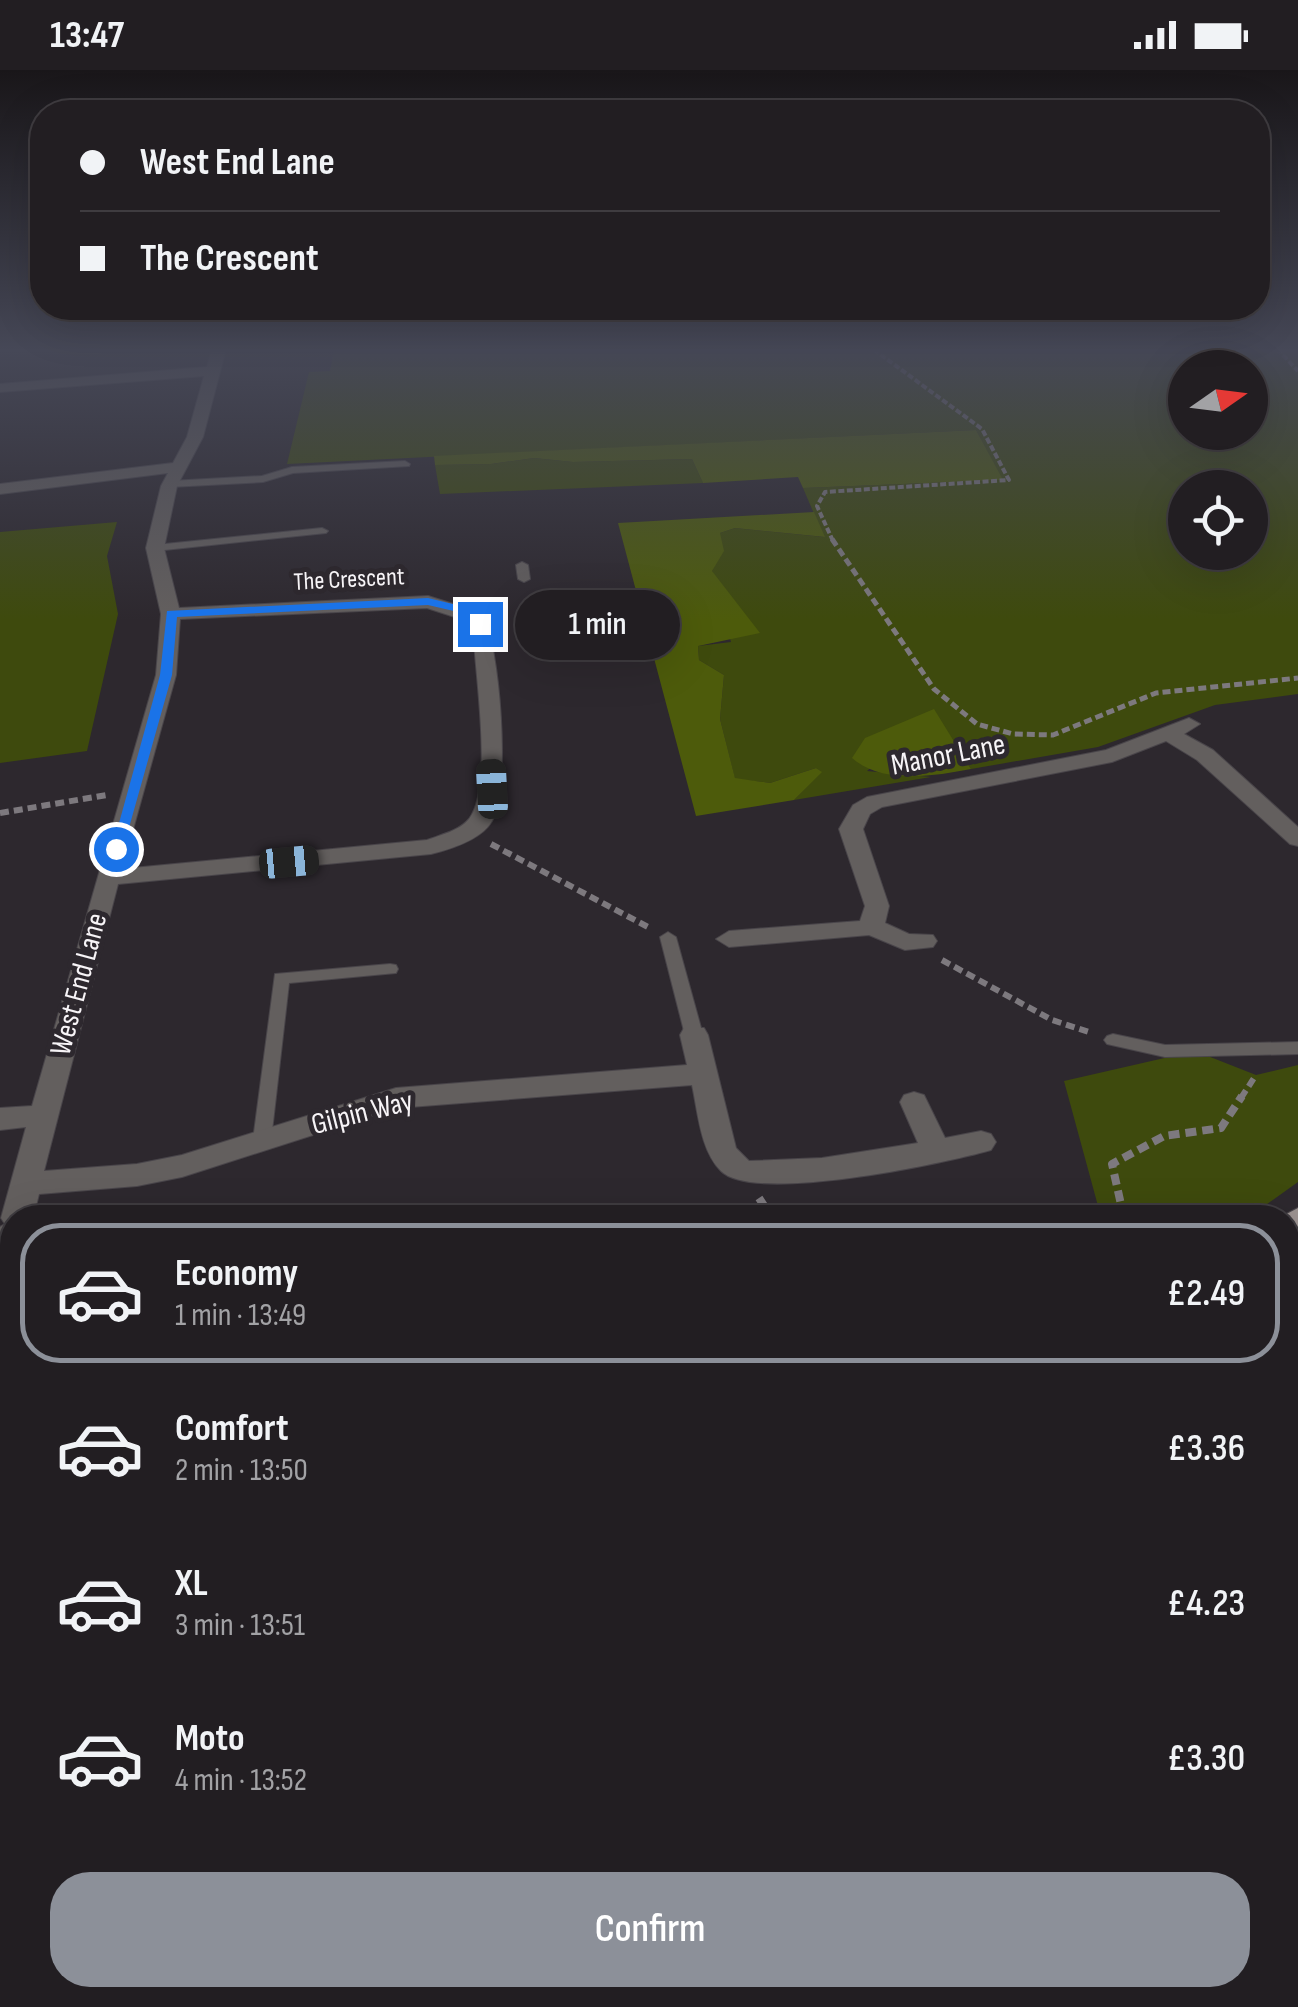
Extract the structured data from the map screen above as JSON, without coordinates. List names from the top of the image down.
{
  "streets": {
    "street": [
      "The Crescent",
      "Manor Lane",
      "West End Lane",
      "Gilpin Way"
    ]
  },
  "crossings": [
    ["The Crescent", "West End Lane"],
    ["West End Lane", "Gilpin Way"]
  ],
  "north": "right",
  "page": {
    "status": "13:47",
    "banner": ["West End Lane", "The Crescent"],
    "bubble": "1 min",
    "list": [
      {
        "name": "Economy",
        "note": "1 min · 13:49",
        "value": "£2.49"
      },
      {
        "name": "Comfort",
        "note": "2 min · 13:50",
        "value": "£3.36"
      },
      {
        "name": "XL",
        "note": "3 min · 13:51",
        "value": "£4.23"
      },
      {
        "name": "Moto",
        "note": "4 min · 13:52",
        "value": "£3.30"
      }
    ],
    "buttons": "Confirm"
  }
}
